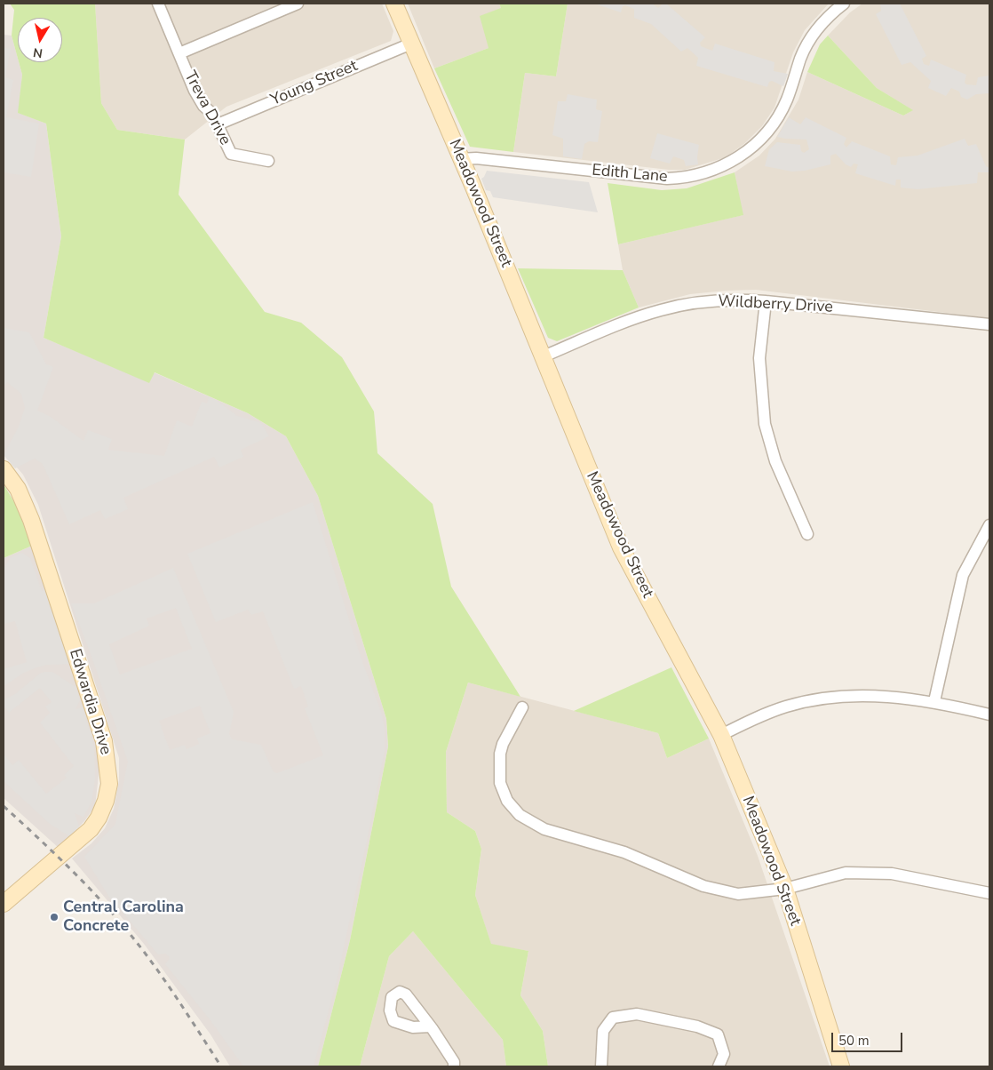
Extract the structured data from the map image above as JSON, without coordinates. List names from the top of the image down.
{
  "streets": {
    "street": [
      "Young Street",
      "Treva Drive",
      "Edith Lane",
      "Meadowood Street",
      "Wildberry Drive",
      "Edwardia Drive"
    ]
  },
  "crossings": [
    ["Young Street", "Treva Drive"],
    ["Young Street", "Meadowood Street"],
    ["Edith Lane", "Meadowood Street"],
    ["Meadowood Street", "Wildberry Drive"]
  ],
  "places": ["Central Carolina Concrete"],
  "scale_bar": "50 m",
  "north": "bottom"
}
